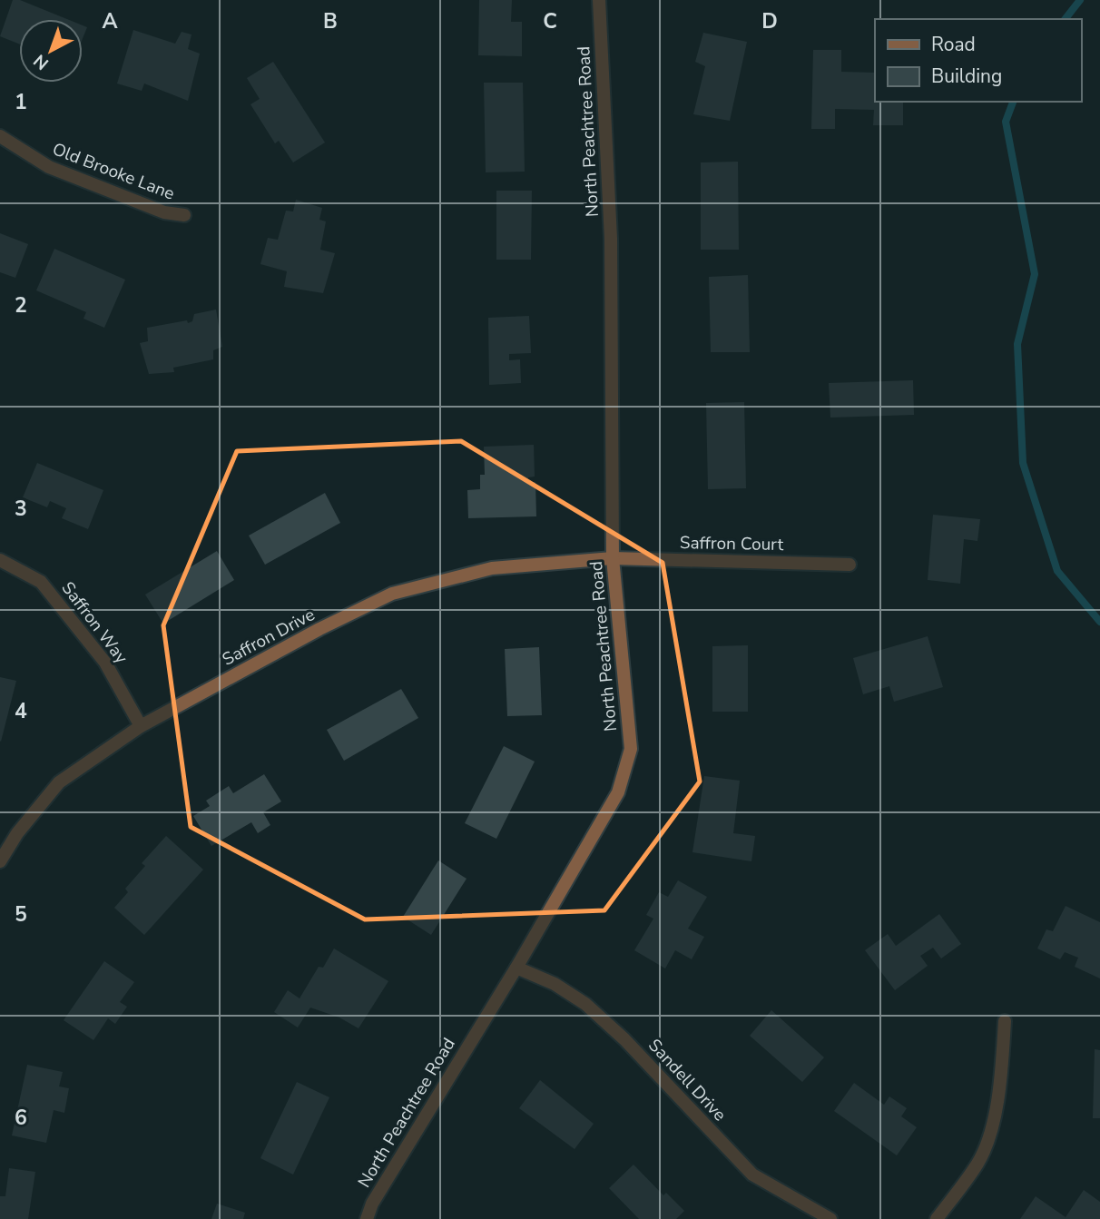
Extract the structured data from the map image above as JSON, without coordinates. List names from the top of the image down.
{
  "streets": {
    "street": [
      "North Peachtree Road",
      "Old Brooke Lane",
      "Saffron Court",
      "Saffron Way",
      "Saffron Drive",
      "Sandell Drive"
    ]
  },
  "crossings": [
    ["North Peachtree Road", "Saffron Court"],
    ["North Peachtree Road", "Saffron Drive"],
    ["North Peachtree Road", "Sandell Drive"],
    ["Saffron Court", "Saffron Drive"],
    ["Saffron Way", "Saffron Drive"]
  ],
  "legend": ["Road", "Building"],
  "north": "bottom left",
  "grid": {
    "columns": [
      "A",
      "B",
      "C",
      "D"
    ],
    "rows": [
      "1",
      "2",
      "3",
      "4",
      "5",
      "6"
    ]
  }
}
